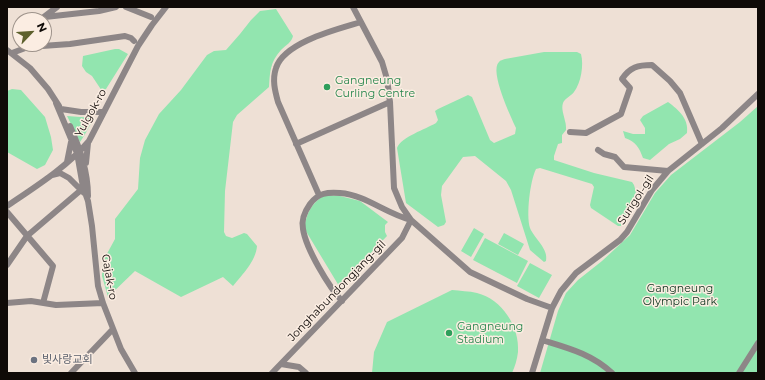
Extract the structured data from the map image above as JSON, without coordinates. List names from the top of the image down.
{
  "streets": {
    "street": [
      "Yulgok-ro",
      "Surigol-gil",
      "Gajak-ro",
      "Jonghabundongjang-gil"
    ]
  },
  "crossings": [
    ["Yulgok-ro", "Gajak-ro"]
  ],
  "parks": ["Gangneung Olympic Park"],
  "places": ["Gangneung Curling Centre", "Gangneung Stadium", "빛사랑교회"],
  "north": "top right"
}
